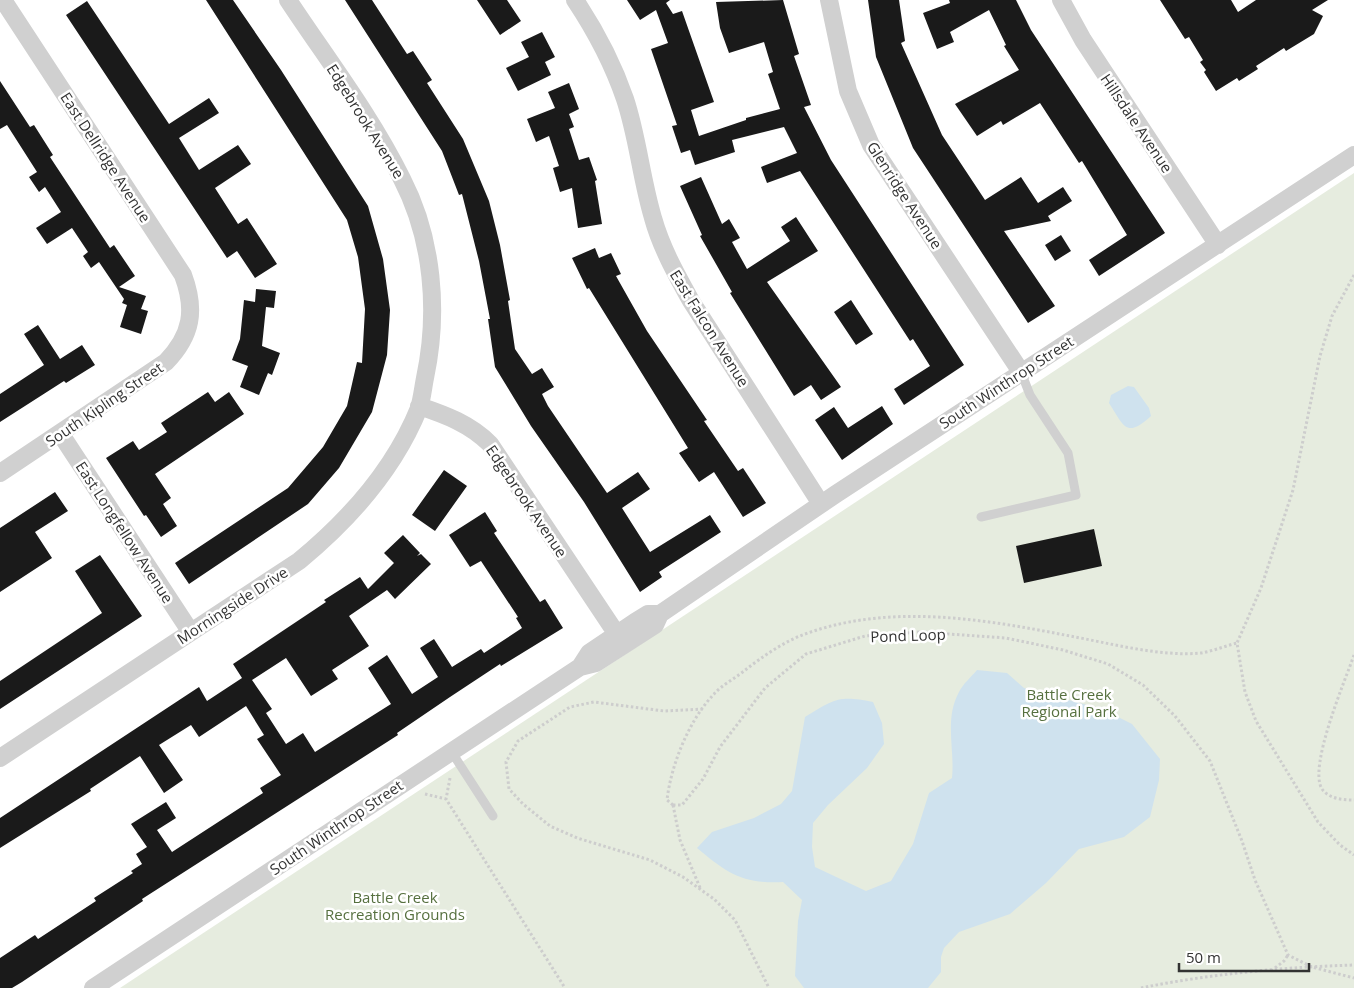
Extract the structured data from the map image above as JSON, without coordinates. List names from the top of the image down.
{
  "streets": {
    "street": [
      "Edgebrook Avenue",
      "Hillsdale Avenue",
      "East Dellridge Avenue",
      "Glenridge Avenue",
      "East Falcon Avenue",
      "South Winthrop Street",
      "South Kipling Street",
      "East Longfellow Avenue",
      "Morningside Drive"
    ],
    "path": ["Pond Loop"]
  },
  "crossings": [
    ["Edgebrook Avenue", "South Winthrop Street"],
    ["Edgebrook Avenue", "Morningside Drive"],
    ["Hillsdale Avenue", "South Winthrop Street"],
    ["East Dellridge Avenue", "South Kipling Street"],
    ["Glenridge Avenue", "South Winthrop Street"],
    ["East Falcon Avenue", "South Winthrop Street"],
    ["South Kipling Street", "East Longfellow Avenue"],
    ["East Longfellow Avenue", "Morningside Drive"]
  ],
  "parks": ["Battle Creek Regional Park", "Battle Creek Recreation Grounds"],
  "scale_bar": "50 m"
}
